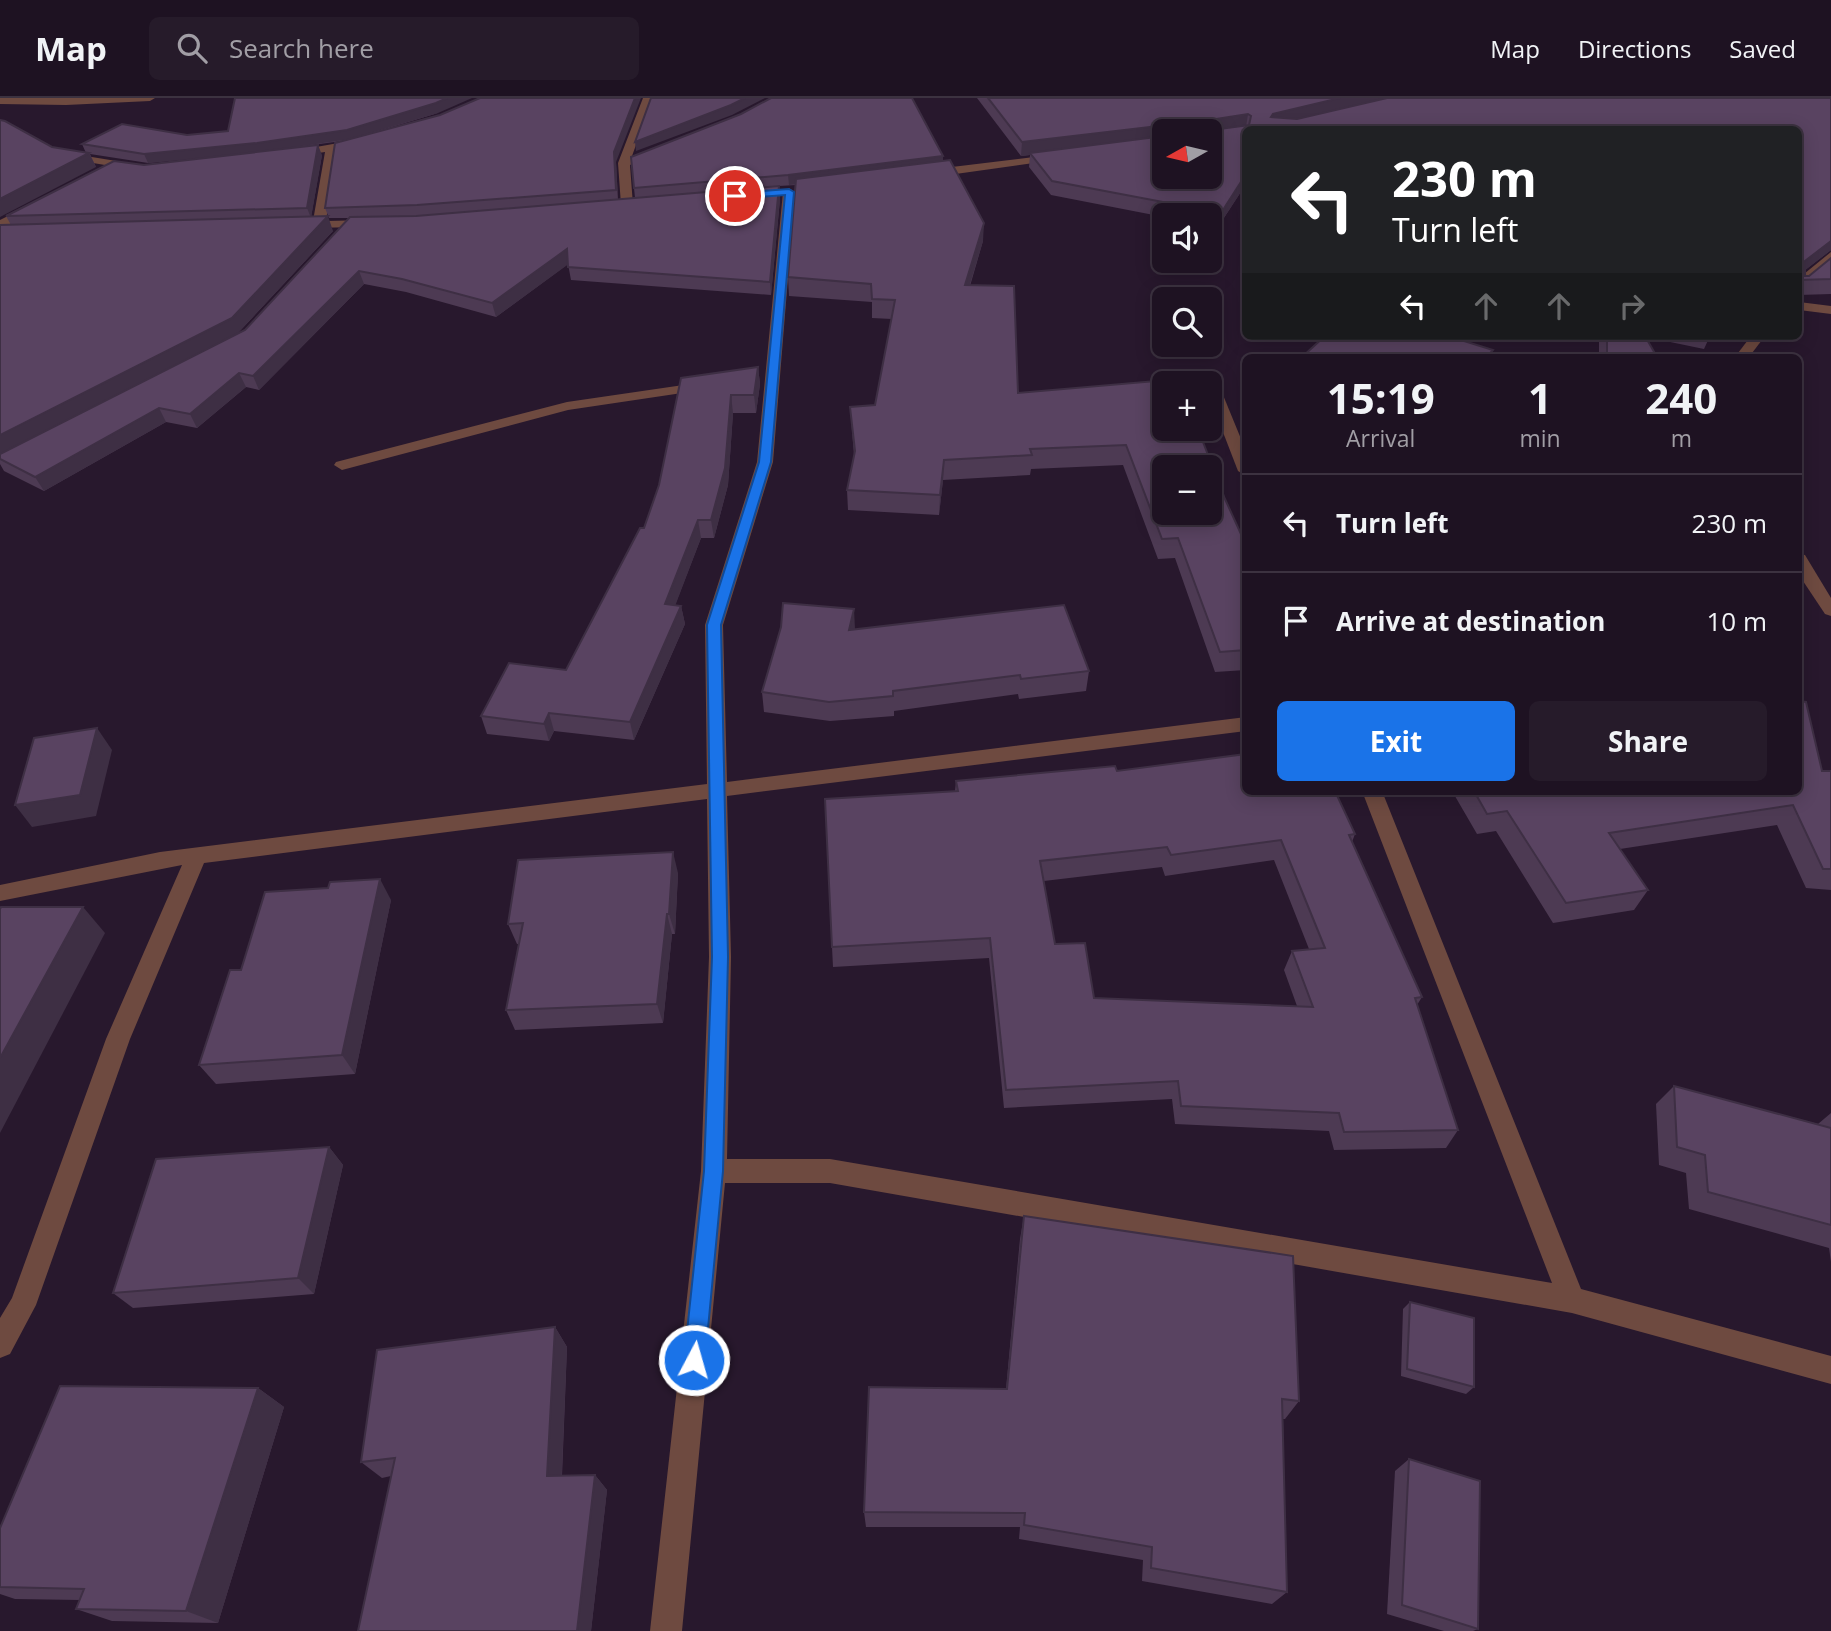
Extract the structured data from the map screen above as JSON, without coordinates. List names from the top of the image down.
{
  "north": "left",
  "page": {
    "header": "Map",
    "search": "Search here",
    "nav": ["Map", "Directions", "Saved"],
    "map_buttons": ["+", "−"],
    "turn": ["230 m", "Turn left"],
    "eta": [
      "15:19",
      "Arrival",
      "1",
      "min",
      "240",
      "m"
    ],
    "list": [
      {
        "name": "Turn left",
        "value": "230 m"
      },
      {
        "name": "Arrive at destination",
        "value": "10 m"
      }
    ],
    "buttons": ["Exit", "Share"]
  }
}
